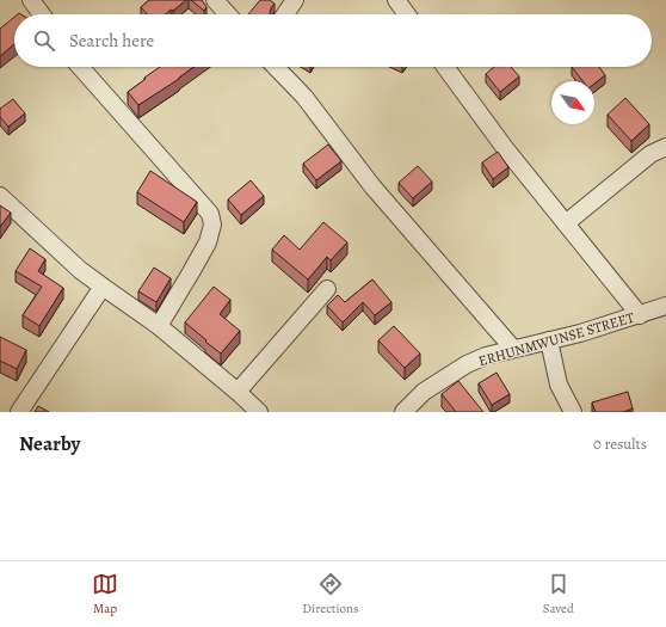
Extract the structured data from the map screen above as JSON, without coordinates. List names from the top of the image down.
{
  "streets": {
    "street": ["ERHUNMWUNSE STREET"]
  },
  "north": "bottom right",
  "page": {
    "search": "Search here",
    "heading": ["Nearby", "0 results"],
    "nav": ["Map", "Directions", "Saved"]
  }
}
